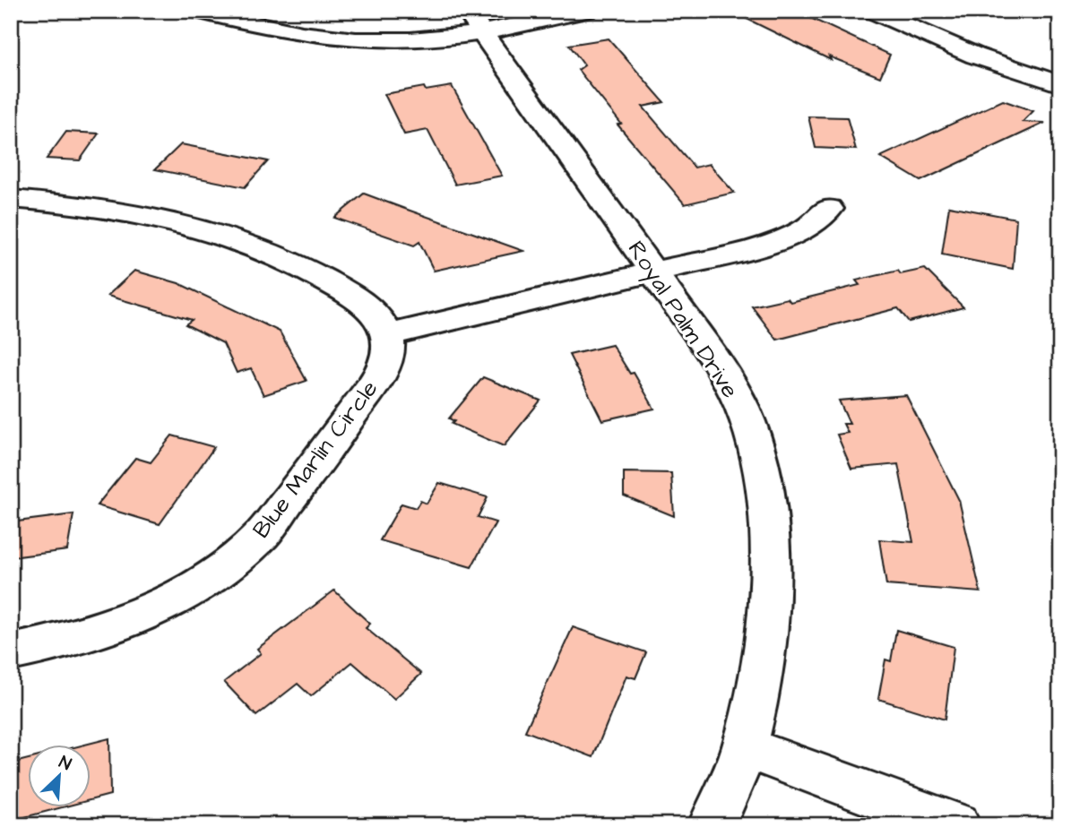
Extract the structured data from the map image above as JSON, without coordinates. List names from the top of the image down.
{
  "streets": {
    "street": ["Royal Palm Drive", "Blue Marlin Circle"]
  },
  "north": "top right"
}
